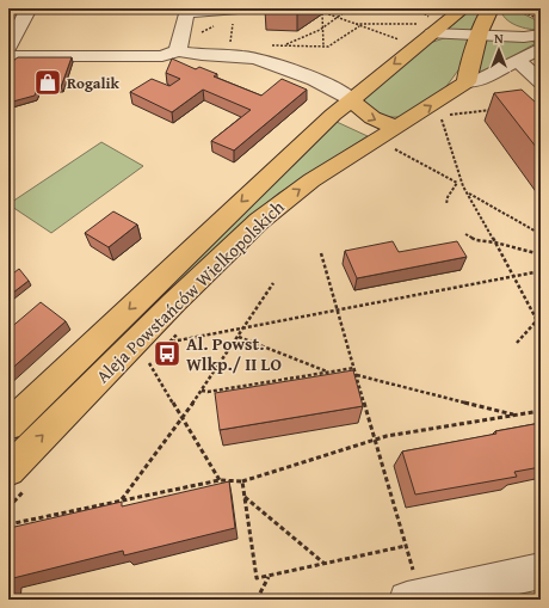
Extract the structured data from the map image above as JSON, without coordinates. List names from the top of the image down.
{
  "streets": {
    "main road": ["Aleja Powstańców Wielkopolskich"]
  },
  "places": {
    "shop": ["Rogalik"],
    "bus stop": ["Al. Powst. Wlkp./ II LO"]
  },
  "north": "top"
}
